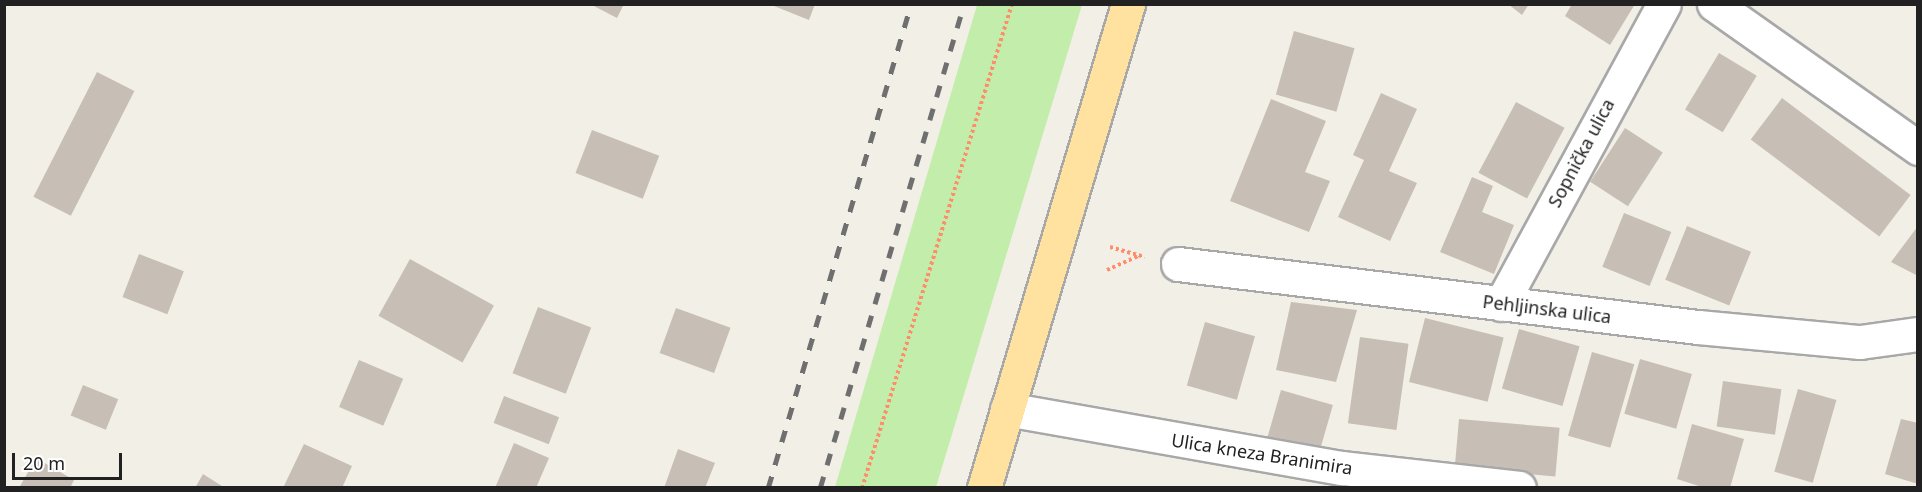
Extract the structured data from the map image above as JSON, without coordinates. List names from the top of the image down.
{
  "streets": {
    "street": ["Sopnička ulica", "Pehljinska ulica", "Ulica kneza Branimira"]
  },
  "crossings": [
    ["Sopnička ulica", "Pehljinska ulica"]
  ],
  "scale_bar": "20 m"
}
